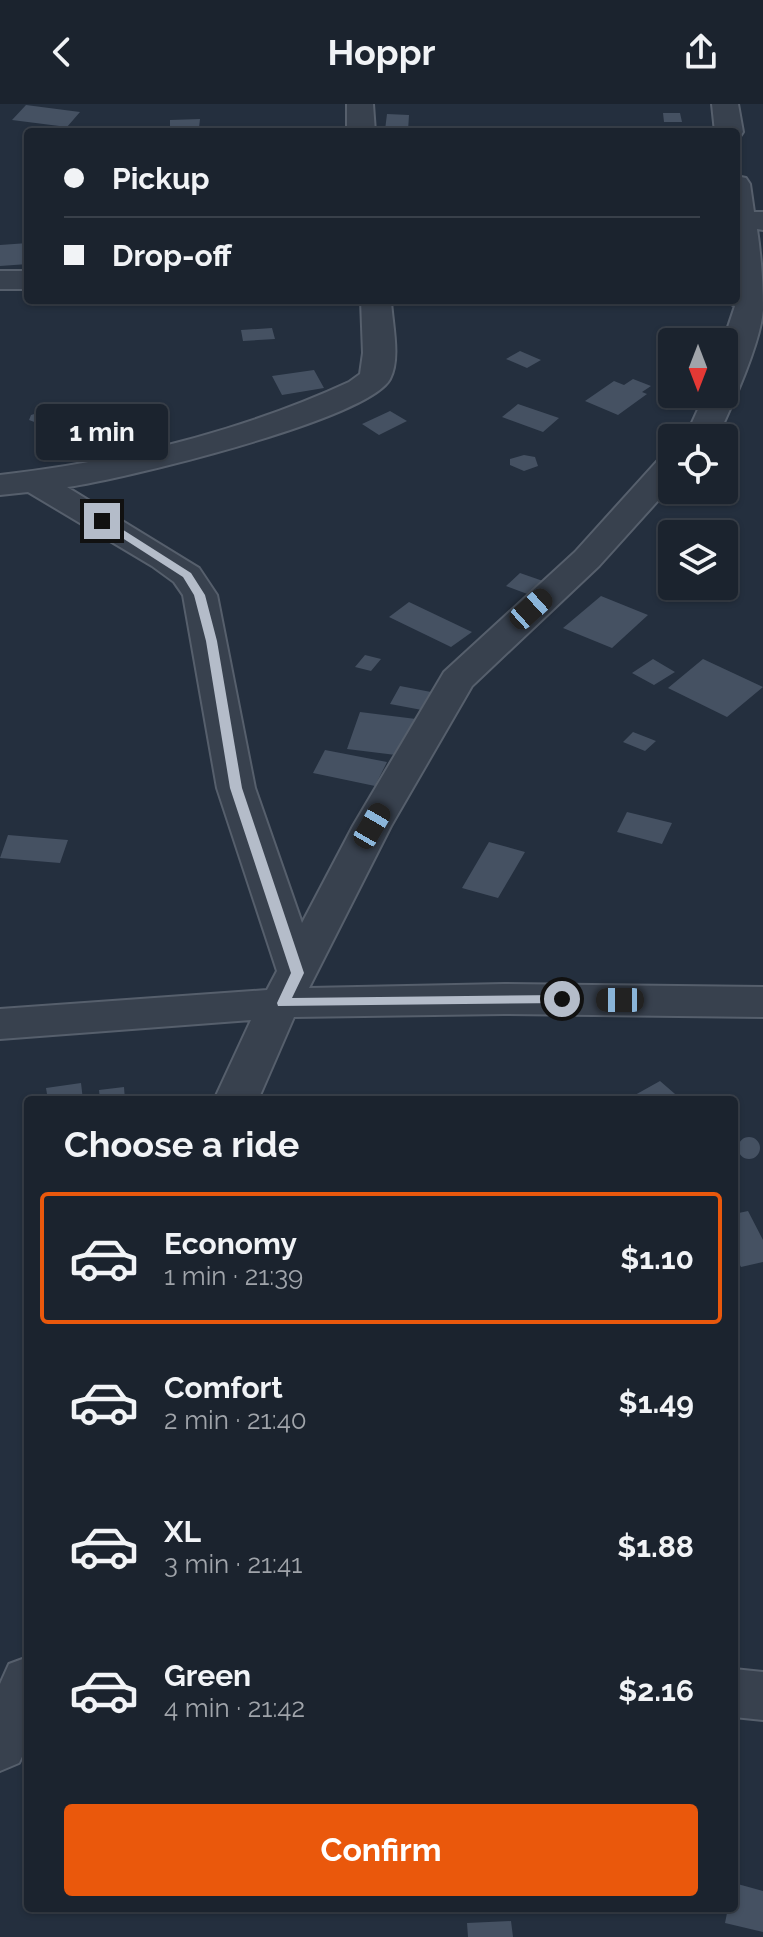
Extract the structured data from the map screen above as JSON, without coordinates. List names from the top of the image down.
{
  "north": "bottom",
  "page": {
    "header": "Hoppr",
    "banner": ["Pickup", "Drop-off"],
    "bubble": "1 min",
    "heading": "Choose a ride",
    "list": [
      {
        "name": "Economy",
        "note": "1 min · 21:39",
        "value": "$1.10"
      },
      {
        "name": "Comfort",
        "note": "2 min · 21:40",
        "value": "$1.49"
      },
      {
        "name": "XL",
        "note": "3 min · 21:41",
        "value": "$1.88"
      },
      {
        "name": "Green",
        "note": "4 min · 21:42",
        "value": "$2.16"
      }
    ],
    "buttons": "Confirm"
  }
}
